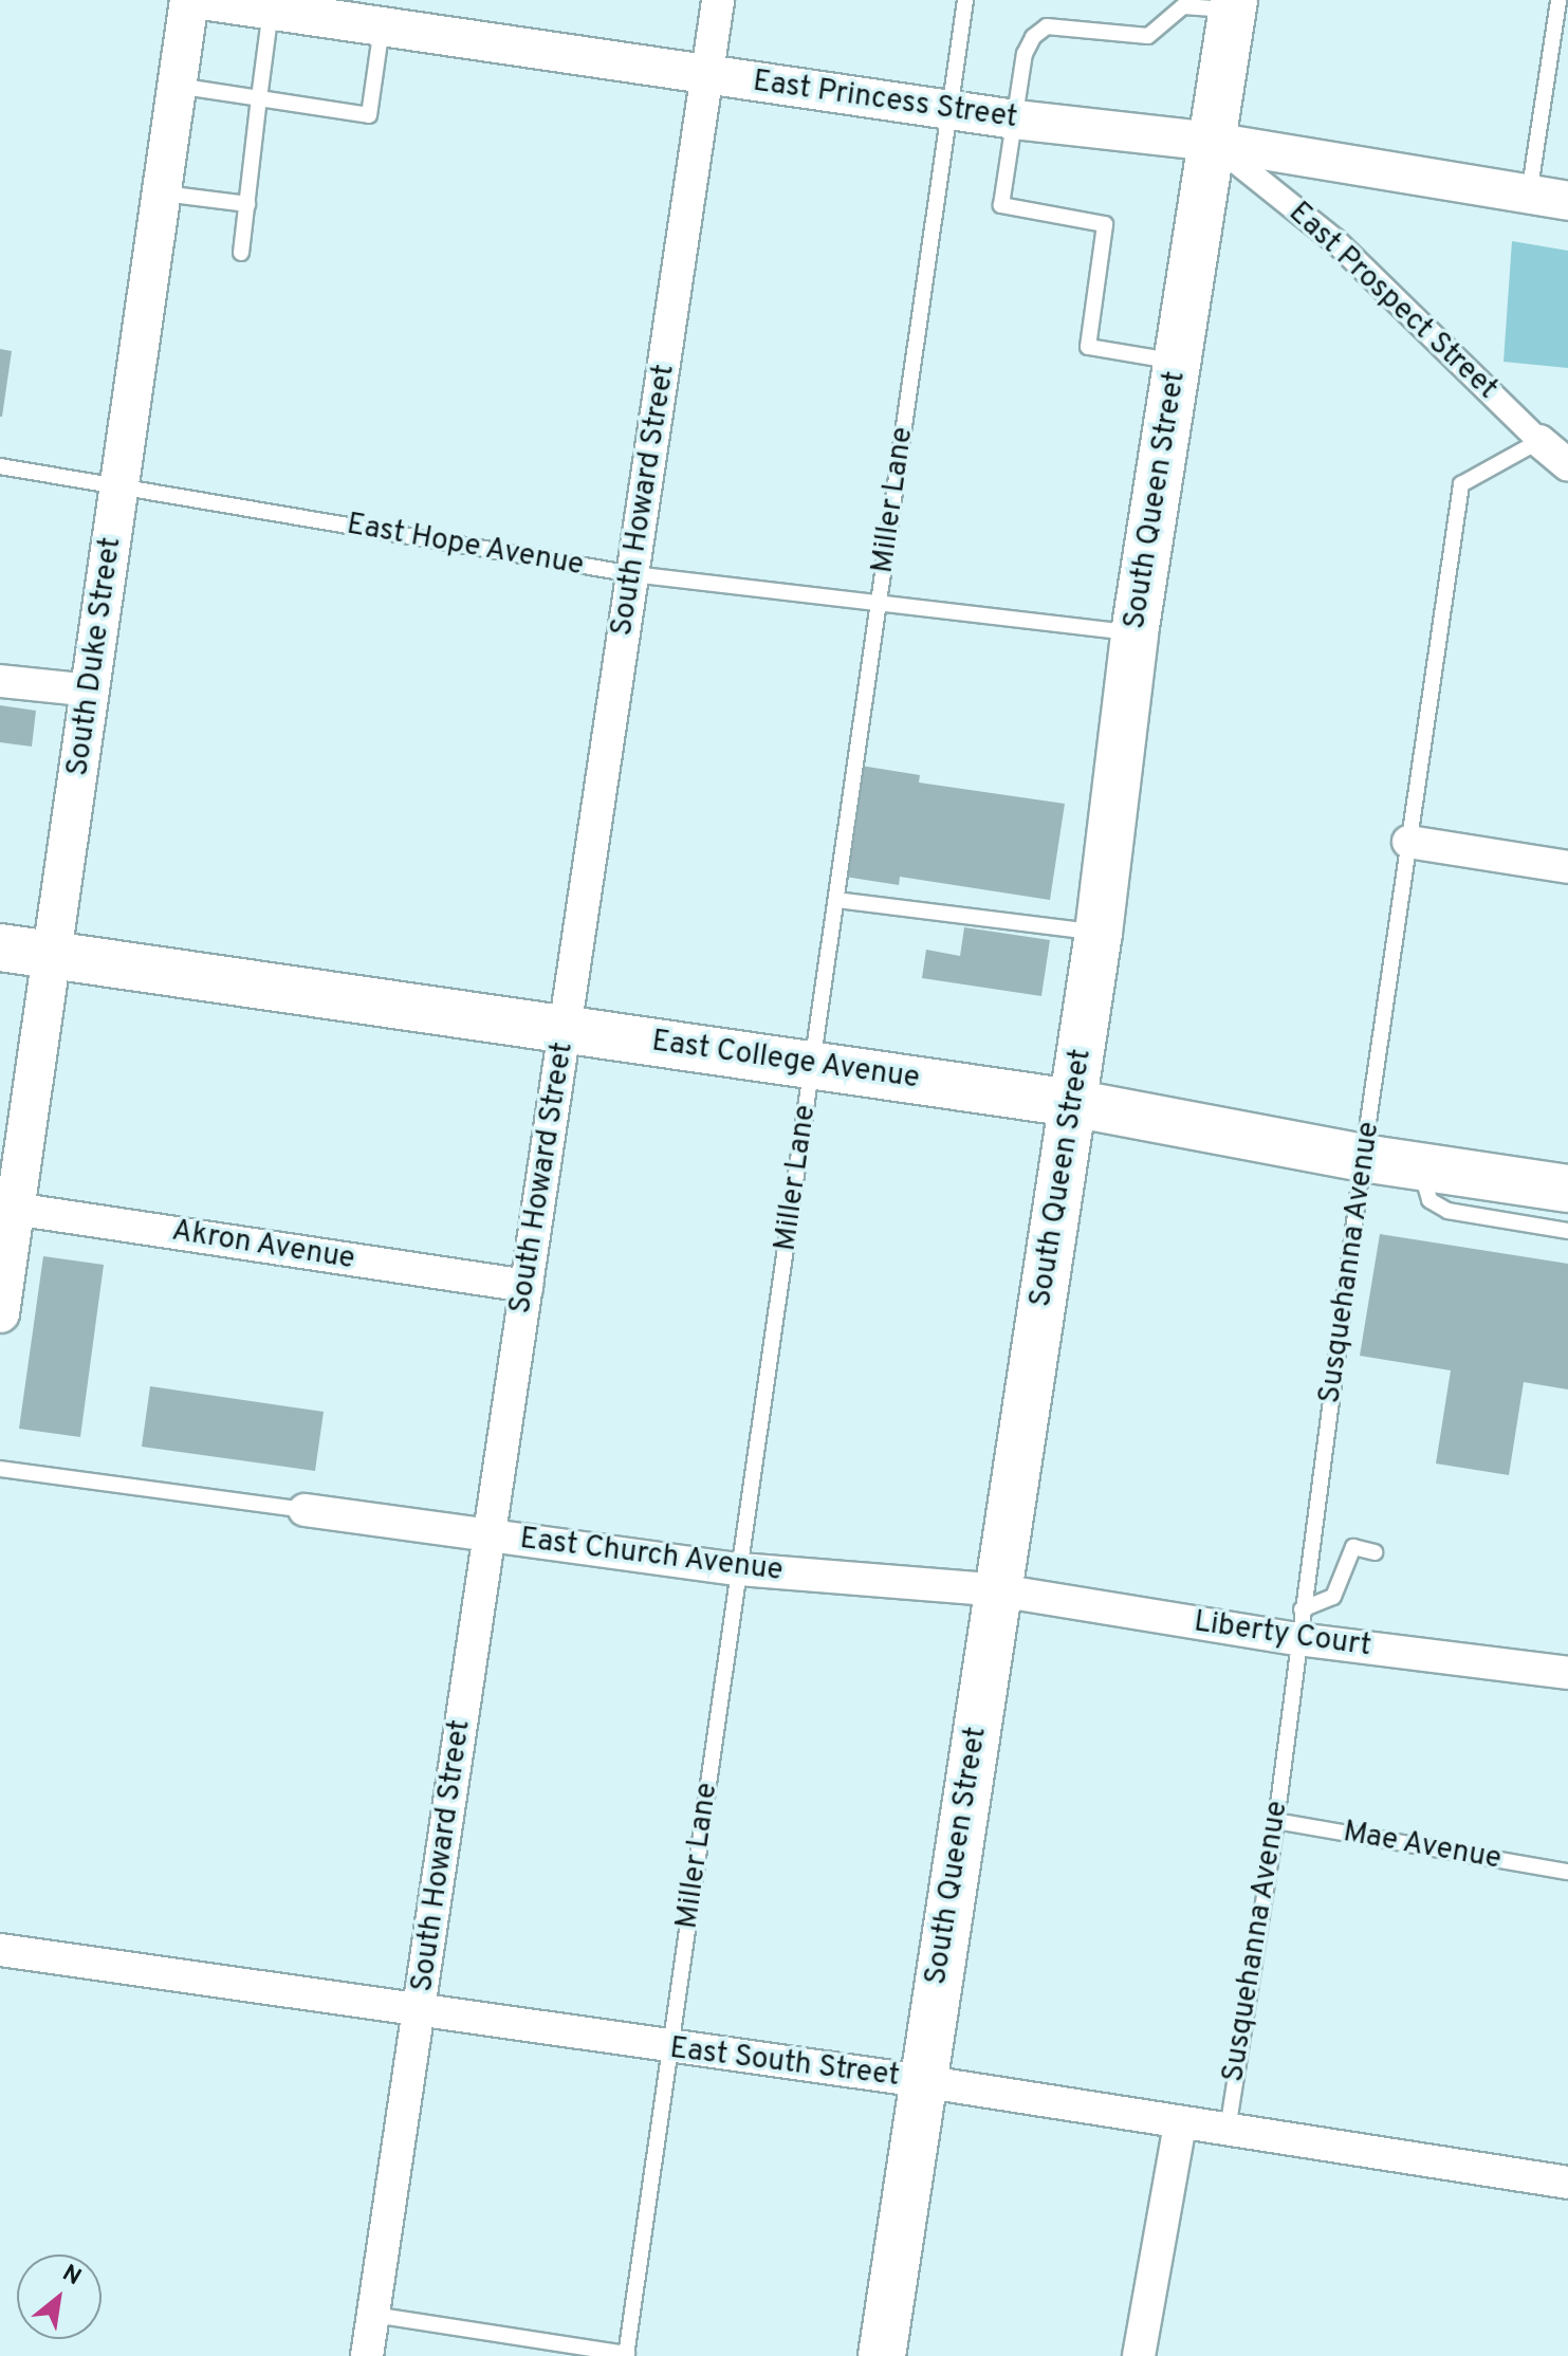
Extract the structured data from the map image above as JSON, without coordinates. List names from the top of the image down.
{
  "streets": {
    "main road": ["South Queen Street", "East College Avenue"],
    "street": [
      "East Princess Street",
      "East Prospect Street",
      "South Howard Street",
      "South Duke Street",
      "Akron Avenue",
      "East Church Avenue",
      "Liberty Court",
      "East South Street"
    ],
    "lane": [
      "Miller Lane",
      "East Hope Avenue",
      "Susquehanna Avenue",
      "Mae Avenue"
    ]
  },
  "crossings": [
    ["East Princess Street", "East Prospect Street"],
    ["East Princess Street", "South Howard Street"],
    ["East Princess Street", "Miller Lane"],
    ["East Princess Street", "South Queen Street"],
    ["East Prospect Street", "South Queen Street"],
    ["East Prospect Street", "Susquehanna Avenue"],
    ["South Howard Street", "East Hope Avenue"],
    ["South Howard Street", "East College Avenue"],
    ["South Howard Street", "Akron Avenue"],
    ["South Howard Street", "East Church Avenue"],
    ["South Howard Street", "East South Street"],
    ["Miller Lane", "East Hope Avenue"],
    ["Miller Lane", "East College Avenue"],
    ["Miller Lane", "East Church Avenue"],
    ["Miller Lane", "East South Street"],
    ["South Queen Street", "East Hope Avenue"],
    ["South Queen Street", "East College Avenue"],
    ["South Queen Street", "East Church Avenue"],
    ["South Queen Street", "Liberty Court"],
    ["South Queen Street", "East South Street"],
    ["East Hope Avenue", "South Duke Street"],
    ["South Duke Street", "East College Avenue"],
    ["South Duke Street", "Akron Avenue"],
    ["East College Avenue", "Susquehanna Avenue"],
    ["Susquehanna Avenue", "Liberty Court"],
    ["Susquehanna Avenue", "Mae Avenue"],
    ["Susquehanna Avenue", "East South Street"],
    ["East Church Avenue", "Liberty Court"]
  ],
  "north": "top right"
}
